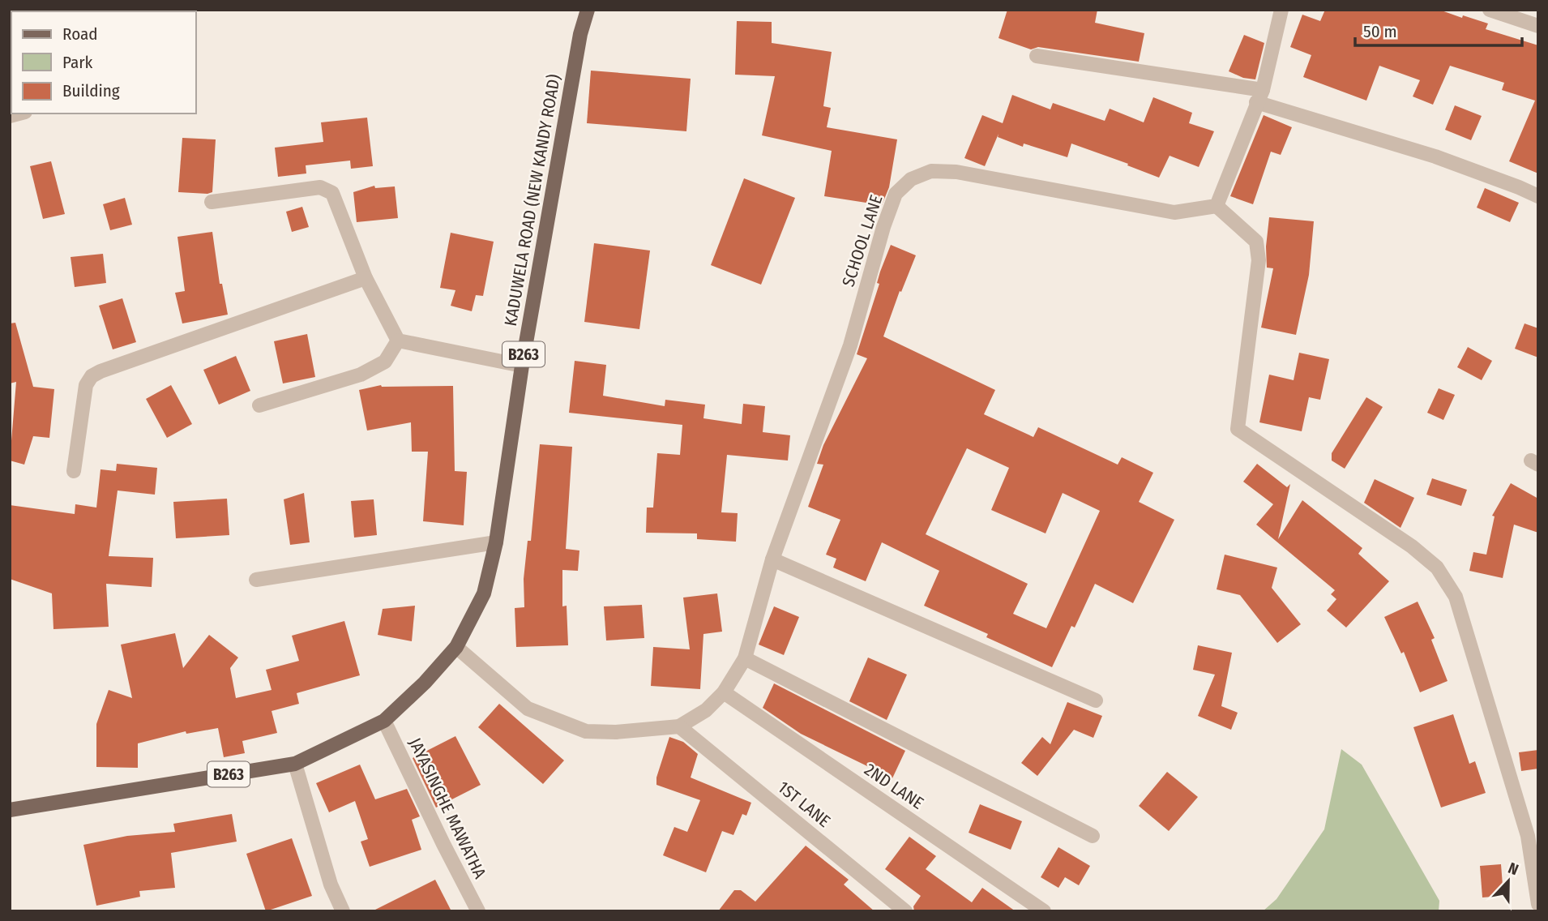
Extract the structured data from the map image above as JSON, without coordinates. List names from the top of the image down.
{
  "streets": {
    "main road": ["KADUWELA ROAD (NEW KANDY ROAD)", "B263"],
    "street": [
      "SCHOOL LANE",
      "2ND LANE",
      "1ST LANE",
      "JAYASINGHE MAWATHA"
    ]
  },
  "crossings": [
    ["KADUWELA ROAD (NEW KANDY ROAD)", "SCHOOL LANE"],
    ["KADUWELA ROAD (NEW KANDY ROAD)", "JAYASINGHE MAWATHA"],
    ["SCHOOL LANE", "2ND LANE"],
    ["SCHOOL LANE", "1ST LANE"]
  ],
  "legend": ["Road", "Park", "Building"],
  "scale_bar": "50 m",
  "north": "top"
}
